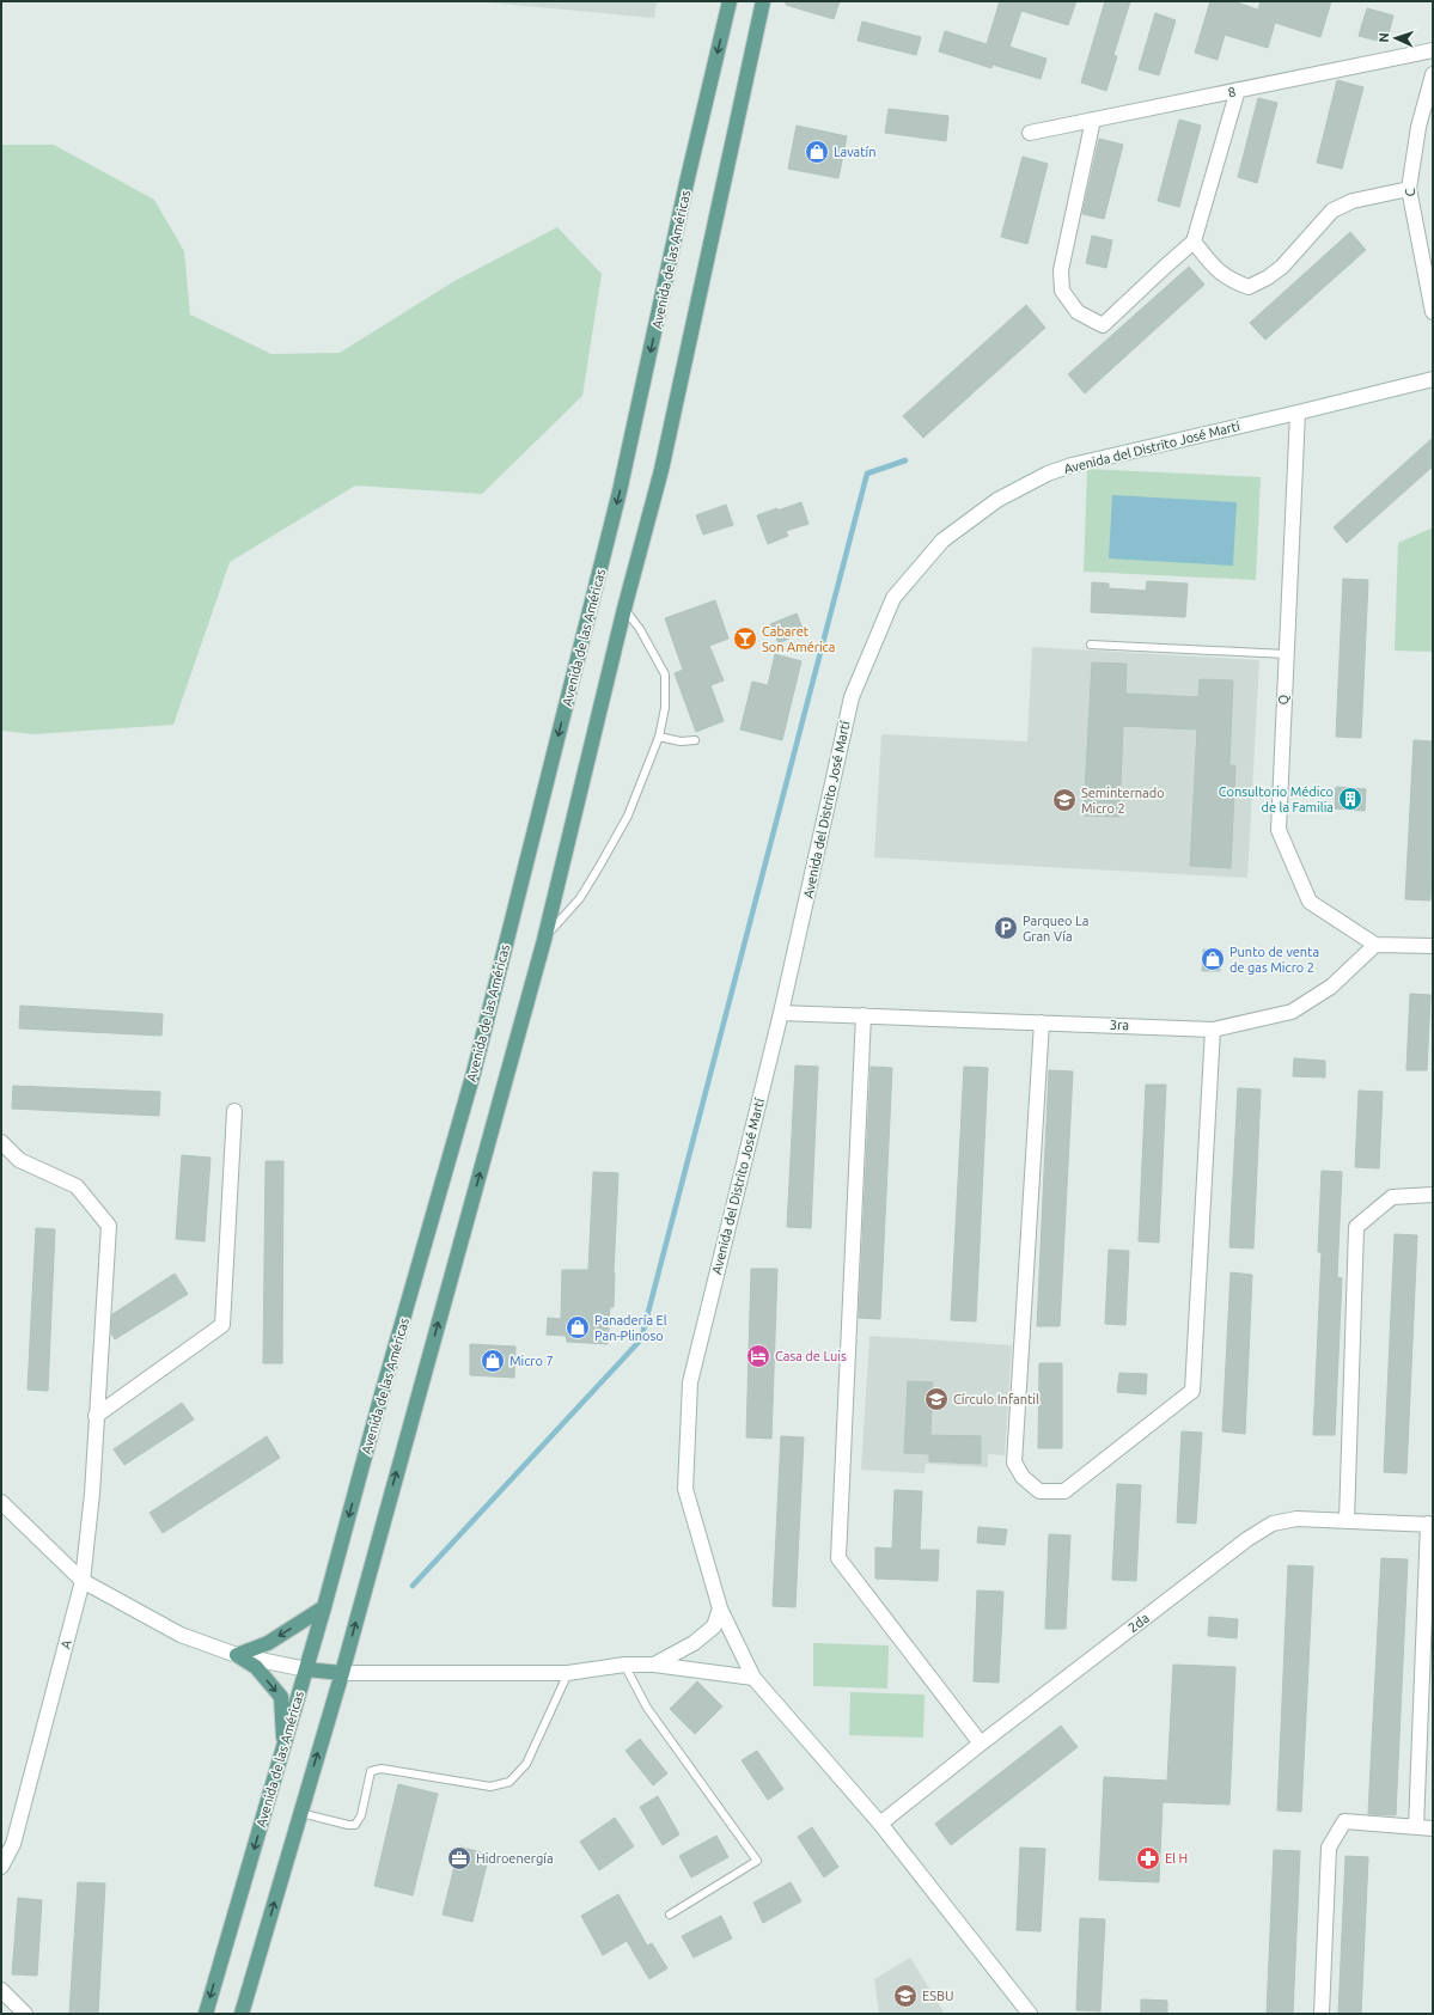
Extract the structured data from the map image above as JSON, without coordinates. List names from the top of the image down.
{
  "streets": {
    "main road": ["Avenida de las Américas"],
    "street": [
      "8",
      "C",
      "Avenida del Distrito José Martí",
      "Q",
      "3ra",
      "2da",
      "A"
    ]
  },
  "crossings": [
    ["Avenida del Distrito José Martí", "Q"],
    ["Avenida del Distrito José Martí", "3ra"],
    ["Avenida del Distrito José Martí", "2da"],
    ["Q", "3ra"]
  ],
  "places": {
    "shop": [
      "Lavatín",
      "Punto de venta de gas Micro 2",
      "Panadería El Pan-Plinoso",
      "Micro 7"
    ],
    "bar": ["Cabaret Son América"],
    "building": ["Consultorio Médico de la Familia"],
    "school or university": ["Seminternado Micro 2", "Círculo Infantil", "ESBU"],
    "parking": ["Parqueo La Gran Vía"],
    "hotel": ["Casa de Luis"],
    "office": ["Hidroenergía"],
    "pharmacy": ["El H"]
  },
  "north": "left"
}
